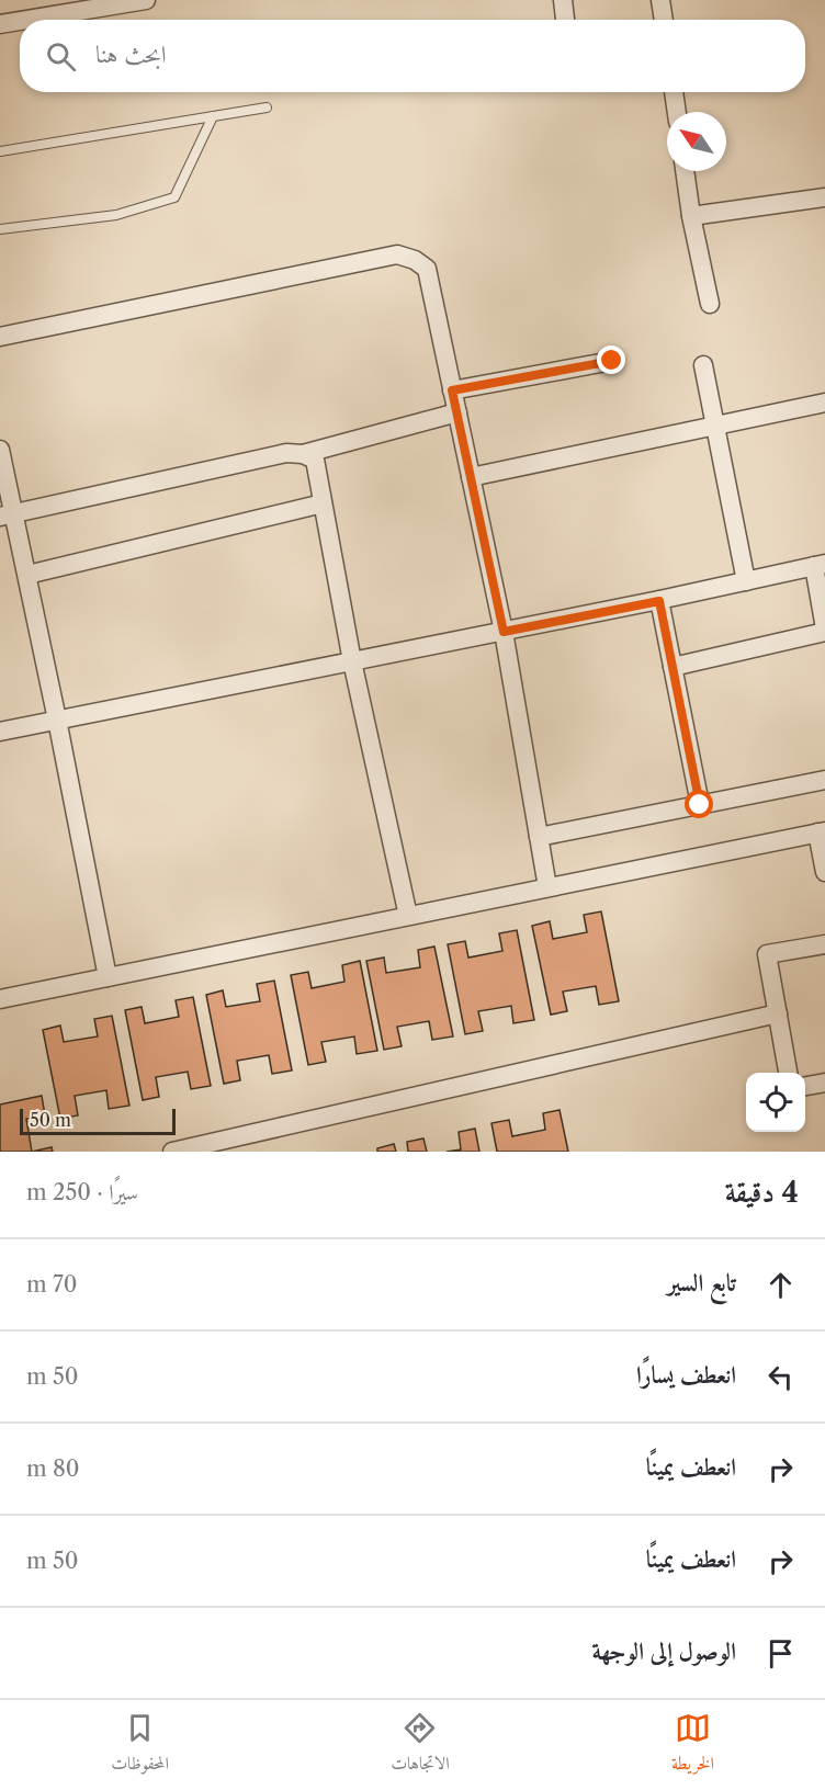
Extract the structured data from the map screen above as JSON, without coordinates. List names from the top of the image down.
{
  "scale_bar": "50 m",
  "north": "top left",
  "page": {
    "search": "ابحث هنا",
    "scale": "50 m",
    "heading": ["4 دقيقة", "سيرًا · 250 m"],
    "list": [
      ["تابع السير", "70 m"],
      ["انعطف يسارًا", "50 m"],
      ["انعطف يمينًا", "80 m"],
      ["انعطف يمينًا", "50 m"],
      "الوصول إلى الوجهة"
    ],
    "nav": ["الخريطة", "الاتجاهات", "المحفوظات"]
  }
}
